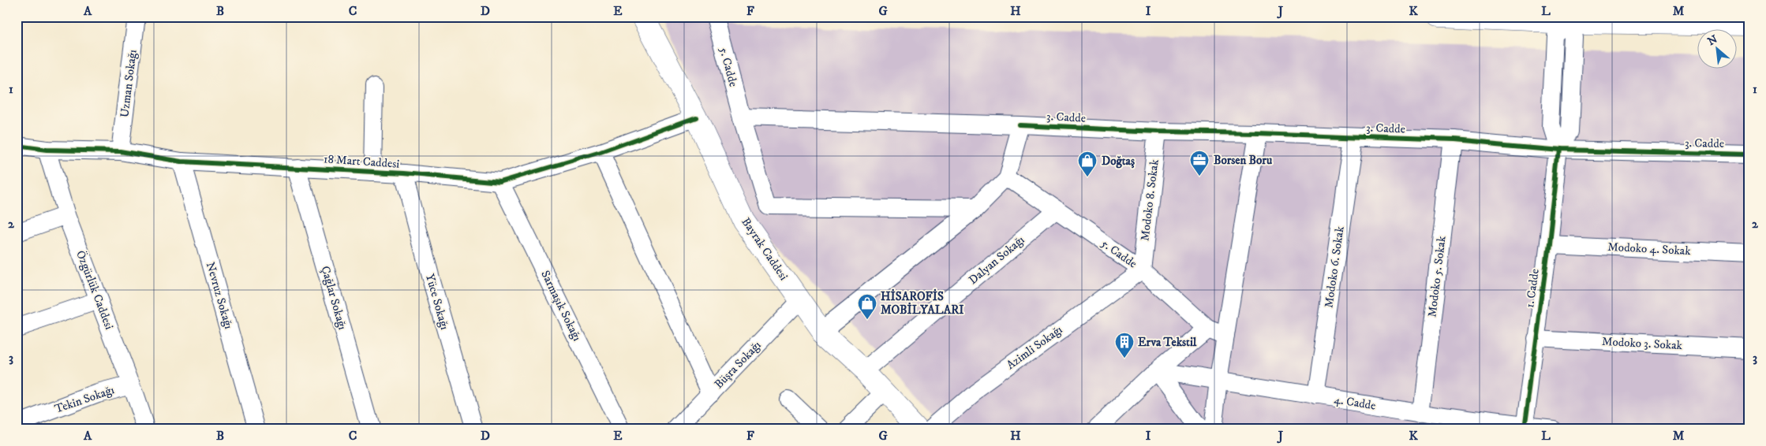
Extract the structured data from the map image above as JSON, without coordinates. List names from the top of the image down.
{
  "streets": {
    "street": [
      "5. Cadde",
      "Uzman Sokağı",
      "3. Cadde",
      "18 Mart Caddesi",
      "Modoko 8. Sokak",
      "Bayrak Caddesi",
      "Modoko 4. Sokak",
      "Dalyan Sokağı",
      "Modoko 6. Sokak",
      "Modoko 5. Sokak",
      "1. Cadde",
      "Özgürlük Caddesi",
      "Nevruz Sokağı",
      "Çağlar Sokağı",
      "Yüce Sokağı",
      "Sarmaşık Sokağı",
      "Modoko 3. Sokak",
      "Azimli Sokağı",
      "Büşra Sokağı",
      "Tekin Sokağı",
      "4. Cadde"
    ]
  },
  "crossings": [
    ["5. Cadde", "3. Cadde"],
    ["5. Cadde", "Modoko 8. Sokak"],
    ["5. Cadde", "Dalyan Sokağı"],
    ["5. Cadde", "Azimli Sokağı"],
    ["Uzman Sokağı", "18 Mart Caddesi"],
    ["3. Cadde", "Modoko 8. Sokak"],
    ["3. Cadde", "Modoko 6. Sokak"],
    ["3. Cadde", "Modoko 5. Sokak"],
    ["3. Cadde", "1. Cadde"],
    ["18 Mart Caddesi", "Bayrak Caddesi"],
    ["18 Mart Caddesi", "Özgürlük Caddesi"],
    ["18 Mart Caddesi", "Nevruz Sokağı"],
    ["18 Mart Caddesi", "Çağlar Sokağı"],
    ["18 Mart Caddesi", "Yüce Sokağı"],
    ["18 Mart Caddesi", "Sarmaşık Sokağı"],
    ["Modoko 8. Sokak", "Azimli Sokağı"],
    ["Bayrak Caddesi", "Dalyan Sokağı"],
    ["Bayrak Caddesi", "Büşra Sokağı"],
    ["Modoko 4. Sokak", "1. Cadde"],
    ["Modoko 6. Sokak", "4. Cadde"],
    ["Modoko 5. Sokak", "4. Cadde"],
    ["1. Cadde", "Modoko 3. Sokak"],
    ["1. Cadde", "4. Cadde"],
    ["Özgürlük Caddesi", "Tekin Sokağı"]
  ],
  "places": {
    "office": ["Borsen Boru"],
    "shop": ["Doğtaş", "HİSAROFİS MOBİLYALARI"],
    "building": ["Erva Tekstil"]
  },
  "north": "top left",
  "grid": {
    "columns": [
      "A",
      "B",
      "C",
      "D",
      "E",
      "F",
      "G",
      "H",
      "I",
      "J",
      "K",
      "L",
      "M"
    ],
    "rows": ["1", "2", "3"]
  }
}
